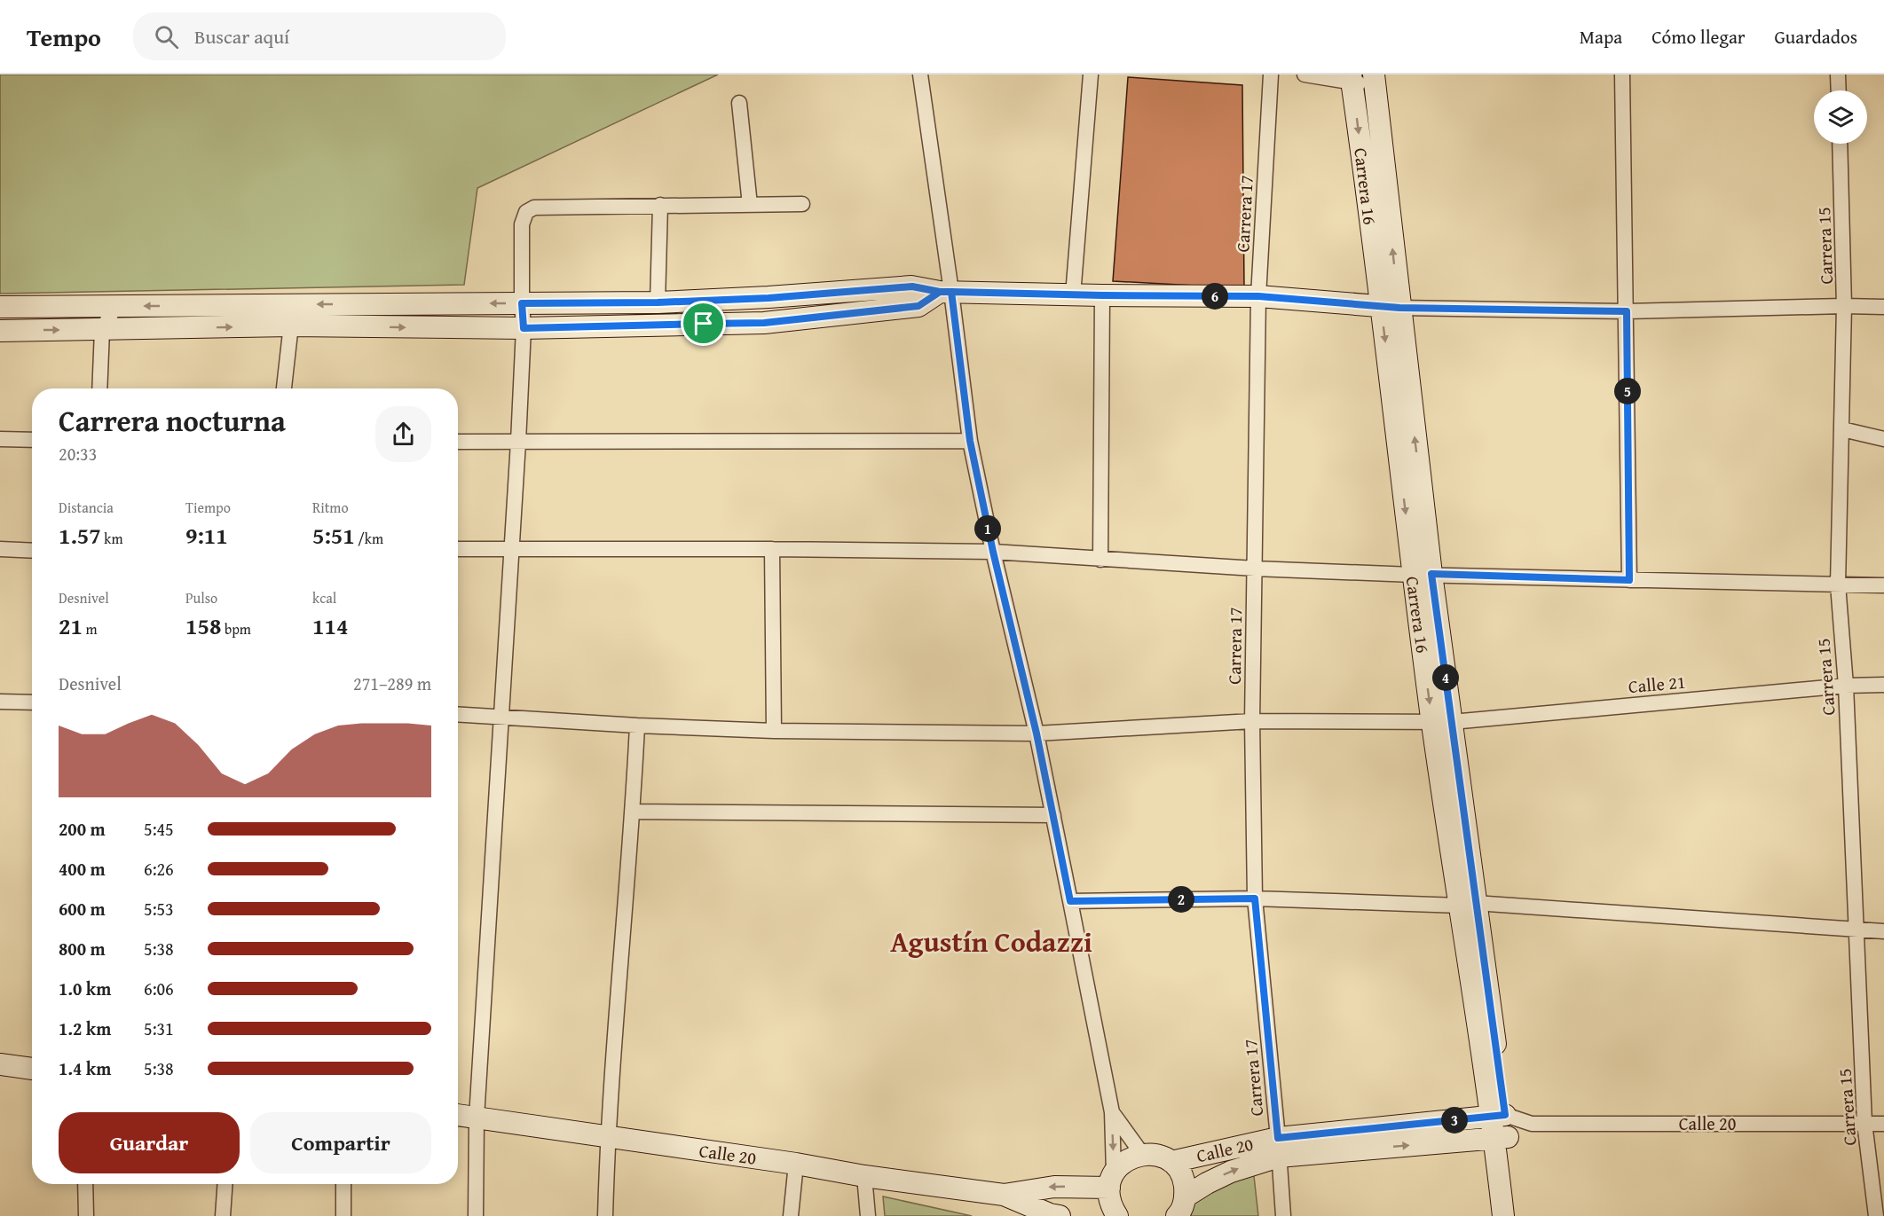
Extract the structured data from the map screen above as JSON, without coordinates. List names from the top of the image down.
{
  "streets": {
    "street": [
      "Carrera 16",
      "Carrera 17",
      "Carrera 15",
      "Calle 21",
      "Calle 20"
    ]
  },
  "crossings": [
    ["Carrera 16", "Calle 21"],
    ["Carrera 16", "Calle 20"],
    ["Carrera 17", "Calle 21"],
    ["Carrera 17", "Calle 20"],
    ["Carrera 15", "Calle 21"],
    ["Carrera 15", "Calle 20"]
  ],
  "districts": ["Agustín Codazzi"],
  "page": {
    "header": "Tempo",
    "search": "Buscar aquí",
    "nav": ["Mapa", "Cómo llegar", "Guardados"],
    "pins": [
      "6",
      "5",
      "1",
      "4",
      "2",
      "3"
    ],
    "heading": ["Carrera nocturna", "20:33"],
    "stats": [
      ["Distancia", "1.57 km"],
      ["Tiempo", "9:11"],
      ["Ritmo", "5:51 /km"],
      ["Desnivel", "21 m"],
      ["Pulso", "158 bpm"],
      ["kcal", "114"]
    ],
    "chart": ["Desnivel", "271–289 m"],
    "list": [
      {
        "name": "200 m",
        "note": "5:45"
      },
      {
        "name": "400 m",
        "note": "6:26"
      },
      {
        "name": "600 m",
        "note": "5:53"
      },
      {
        "name": "800 m",
        "note": "5:38"
      },
      {
        "name": "1.0 km",
        "note": "6:06"
      },
      {
        "name": "1.2 km",
        "note": "5:31"
      },
      {
        "name": "1.4 km",
        "note": "5:38"
      }
    ],
    "buttons": ["Guardar", "Compartir"]
  }
}
